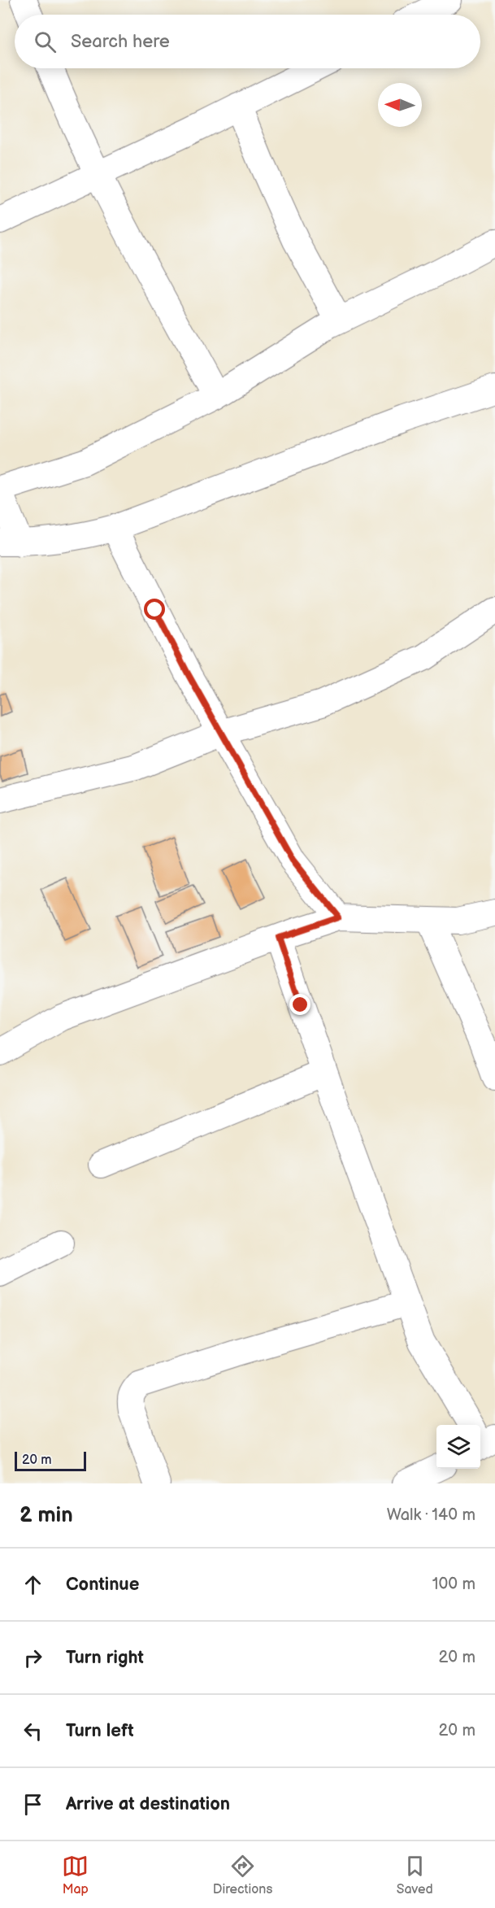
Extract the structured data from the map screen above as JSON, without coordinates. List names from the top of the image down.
{
  "scale_bar": "20 m",
  "north": "left",
  "page": {
    "search": "Search here",
    "scale": "20 m",
    "heading": ["2 min", "Walk · 140 m"],
    "list": [
      ["Continue", "100 m"],
      ["Turn right", "20 m"],
      ["Turn left", "20 m"],
      "Arrive at destination"
    ],
    "nav": ["Map", "Directions", "Saved"]
  }
}
